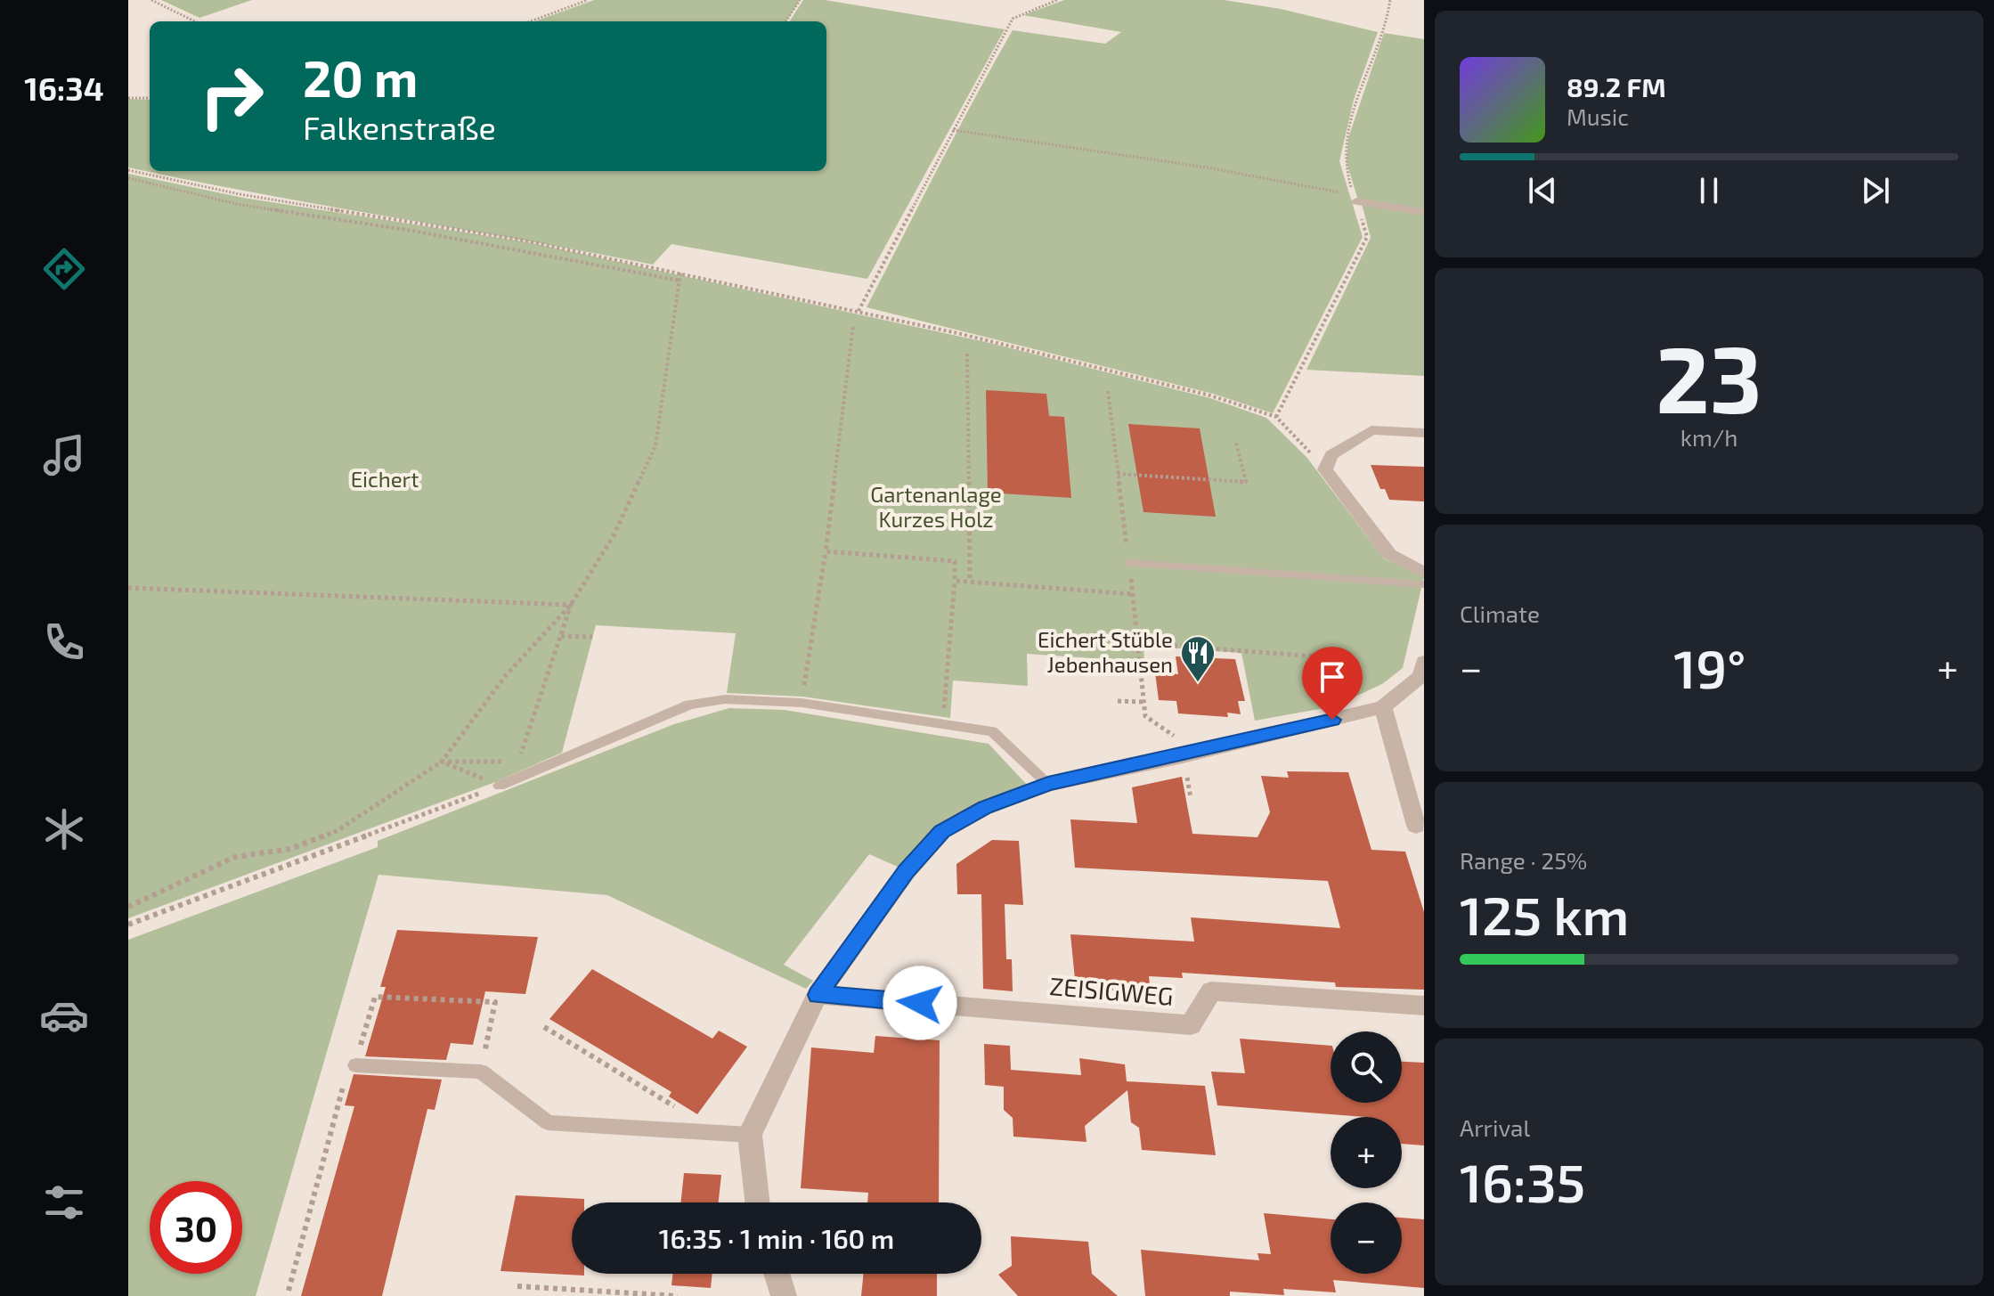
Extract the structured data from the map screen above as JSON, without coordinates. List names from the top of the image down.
{
  "streets": {
    "street": ["ZEISIGWEG"]
  },
  "parks": ["Eichert", "Gartenanlage Kurzes Holz"],
  "places": {
    "restaurant": ["Eichert Stüble Jebenhausen"]
  },
  "page": {
    "tabs": "16:34",
    "turn": ["20 m", "Falkenstraße"],
    "song": ["89.2 FM", "Music"],
    "tile": [
      ["23", "km/h"],
      "Climate",
      ["Range · 25%", "125 km"],
      ["Arrival", "16:35"]
    ],
    "heat": ["−", "19°", "+"],
    "map_buttons": ["+", "−"],
    "limit": "30",
    "trip": "16:35 · 1 min · 160 m"
  }
}
